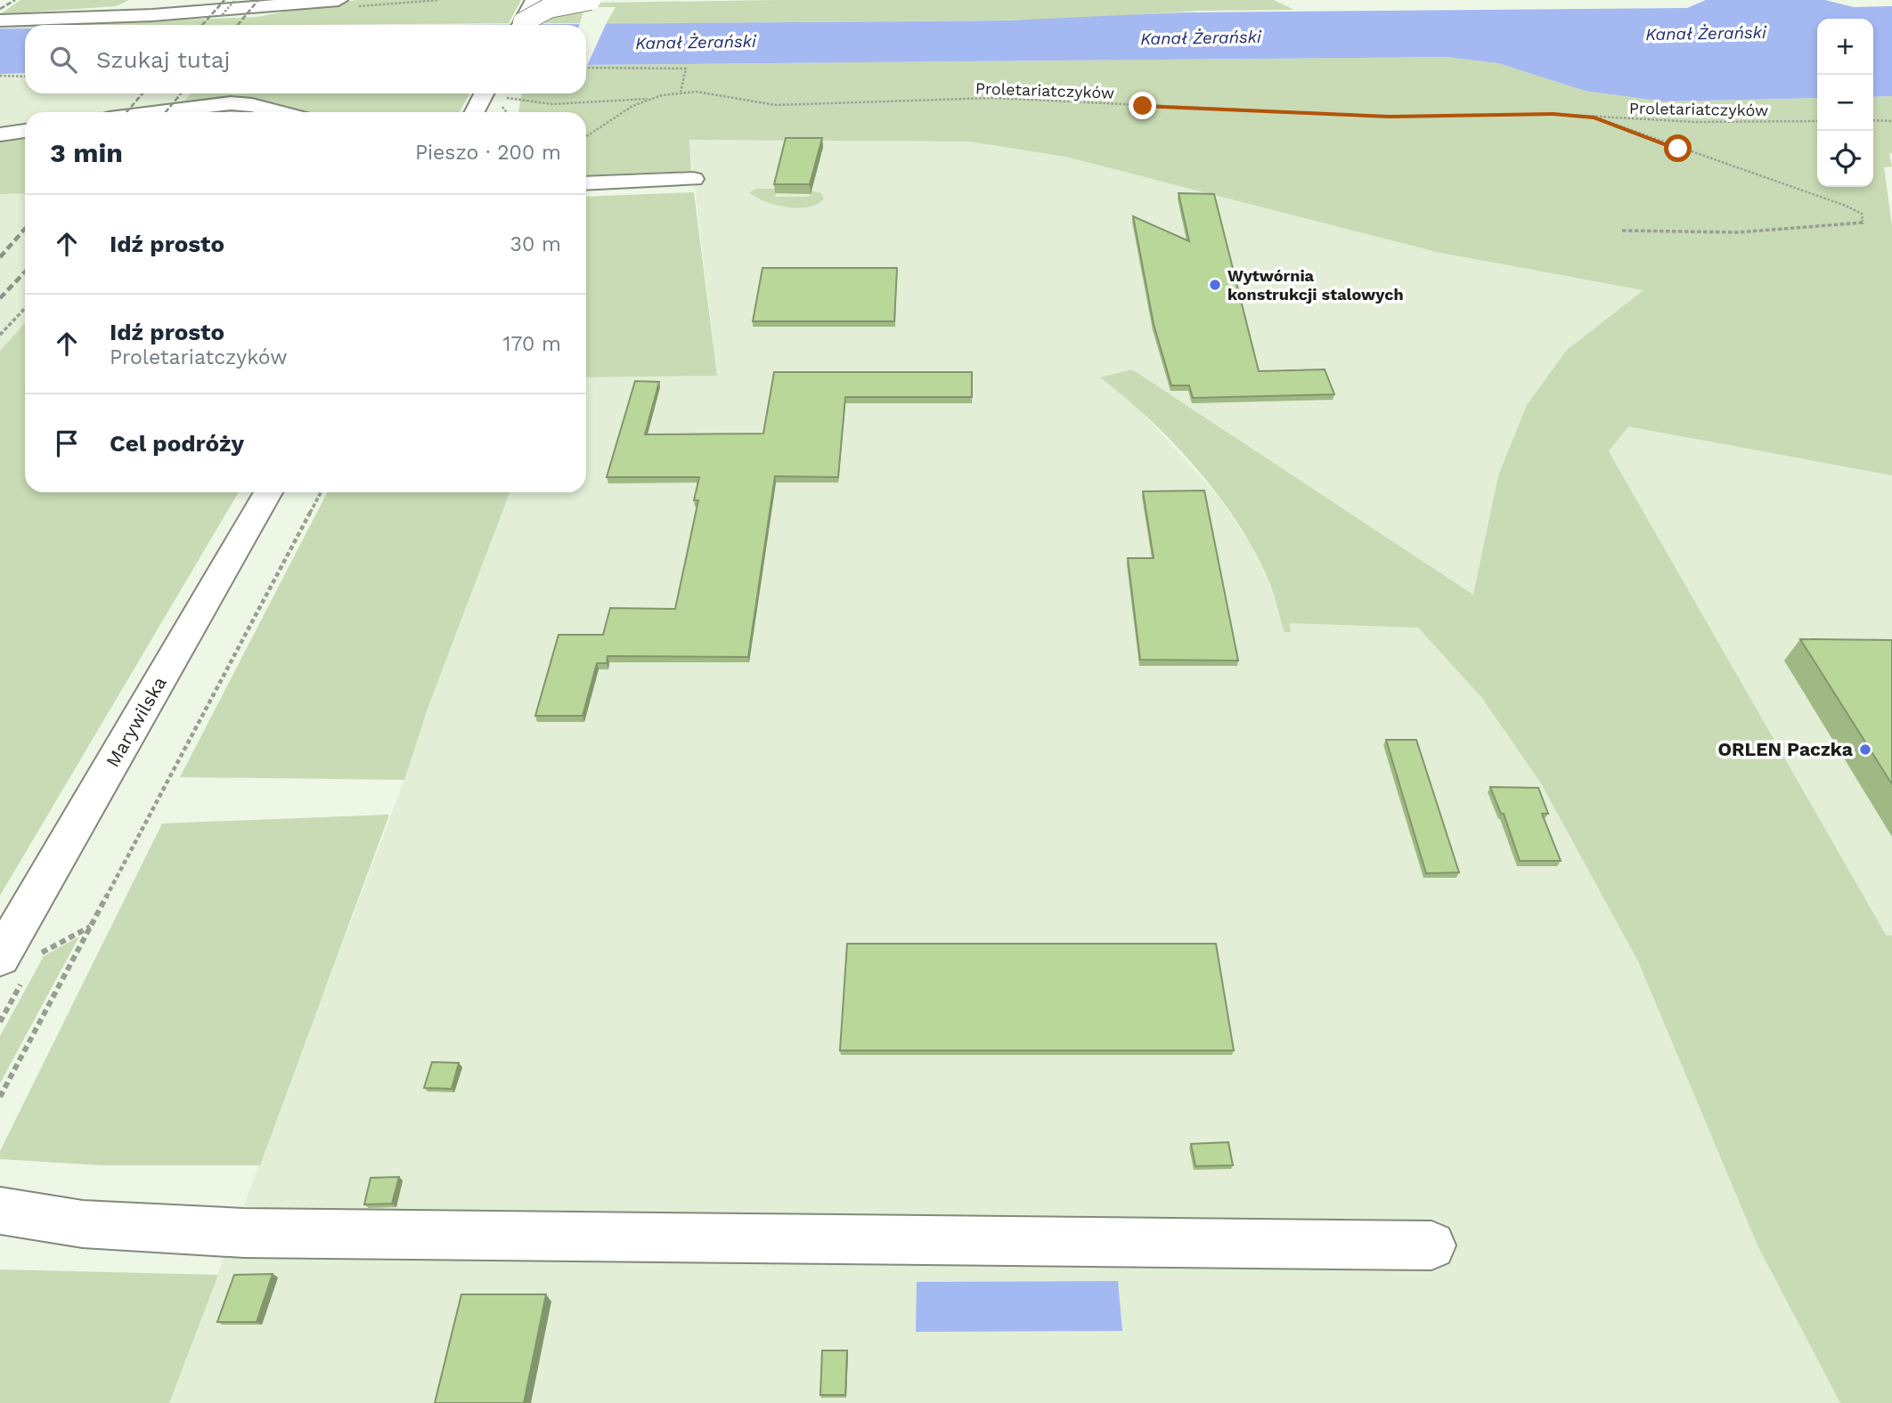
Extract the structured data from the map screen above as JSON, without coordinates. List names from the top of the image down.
{
  "streets": {
    "main road": ["Marywilska"],
    "path": ["Proletariatczyków"]
  },
  "water": ["Kanał Żerański"],
  "places": ["Wytwórnia konstrukcji stalowych", "ORLEN Paczka"],
  "page": {
    "map_buttons": ["+", "−"],
    "search": "Szukaj tutaj",
    "heading": ["3 min", "Pieszo · 200 m"],
    "list": [
      ["Idź prosto", "30 m"],
      ["Idź prosto", "Proletariatczyków", "170 m"],
      "Cel podróży"
    ]
  }
}
